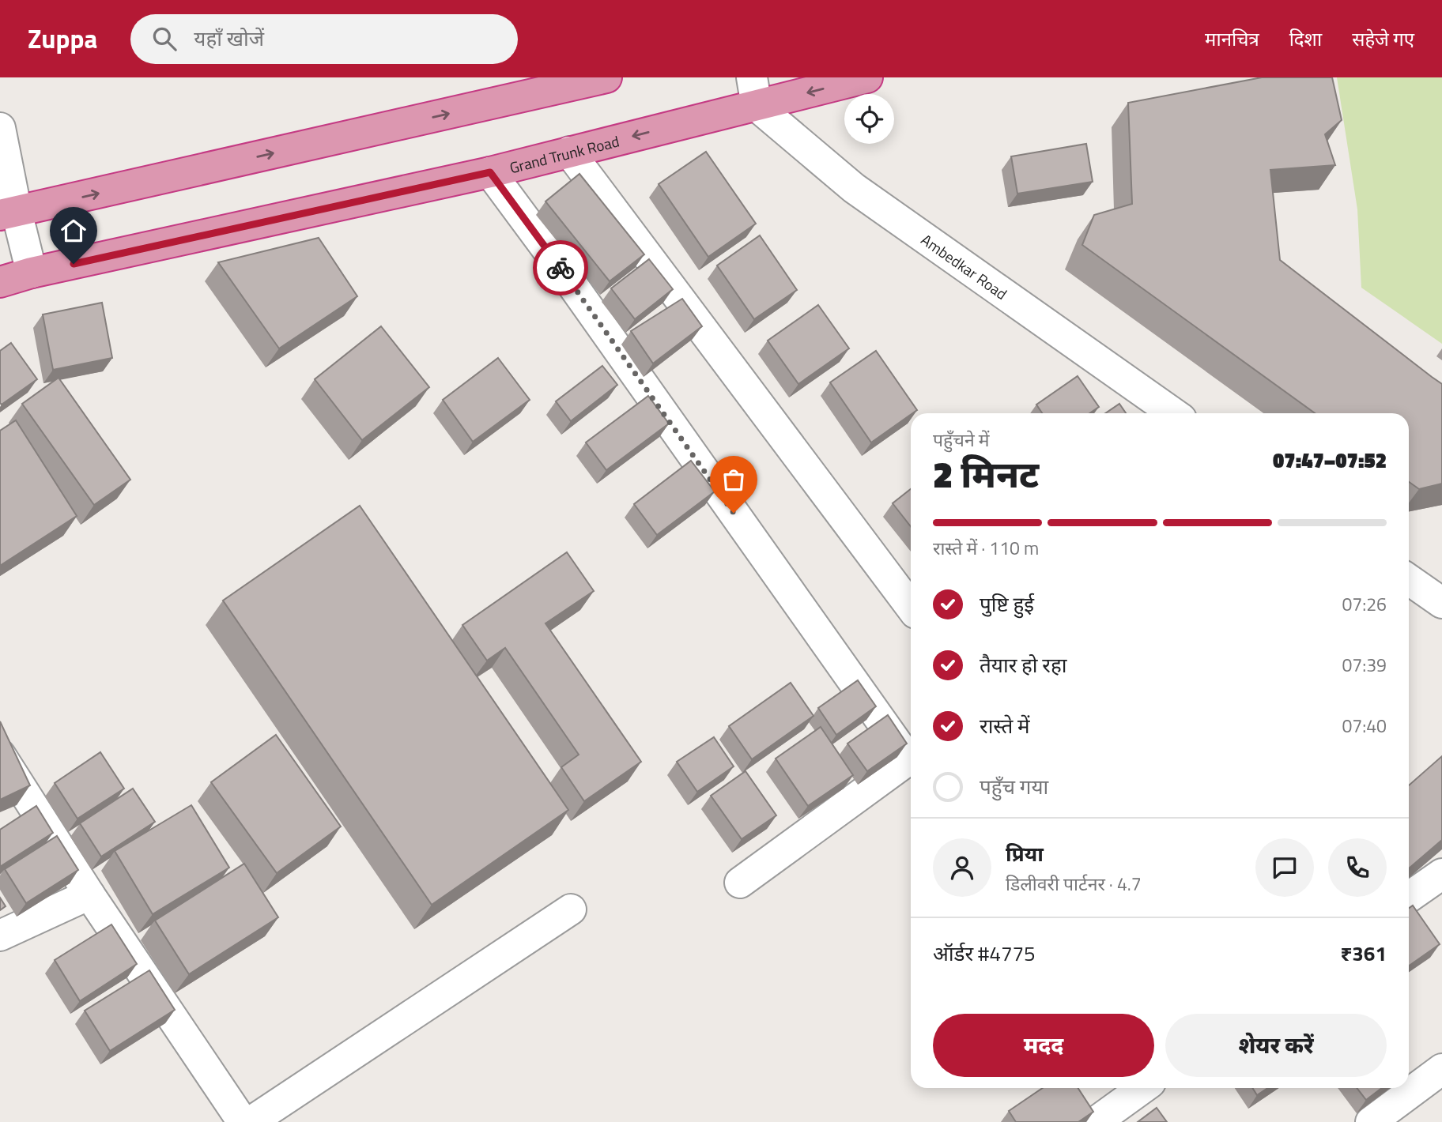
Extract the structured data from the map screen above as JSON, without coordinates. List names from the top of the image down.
{
  "streets": {
    "highway": ["Grand Trunk Road"],
    "street": ["Ambedkar Road"]
  },
  "crossings": [
    ["Grand Trunk Road", "Ambedkar Road"]
  ],
  "page": {
    "header": "Zuppa",
    "search": "यहाँ खोजें",
    "nav": ["मानचित्र", "दिशा", "सहेजे गए"],
    "heading": ["2 मिनट", "पहुँचने में", "07:47–07:52"],
    "panel": [
      "प्रिया",
      "डिलीवरी पार्टनर · 4.7",
      "ऑर्डर #4775",
      "₹361"
    ],
    "bar": "रास्ते में · 110 m",
    "list": [
      ["पुष्टि हुई", "07:26"],
      ["तैयार हो रहा", "07:39"],
      ["रास्ते में", "07:40"],
      "पहुँच गया"
    ],
    "buttons": ["मदद", "शेयर करें"]
  }
}
